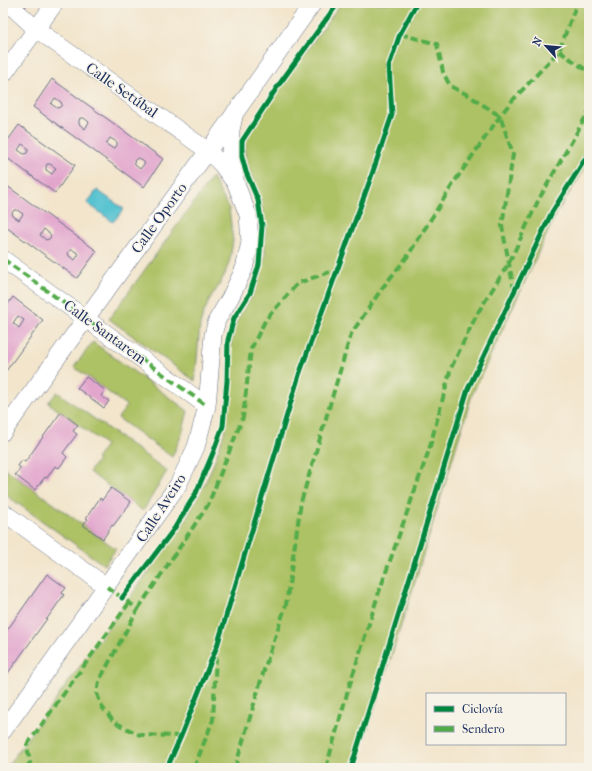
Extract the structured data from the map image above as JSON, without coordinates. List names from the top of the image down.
{
  "streets": {
    "street": [
      "Calle Setúbal",
      "Calle Oporto",
      "Calle Santarem",
      "Calle Aveiro"
    ]
  },
  "crossings": [
    ["Calle Setúbal", "Calle Oporto"],
    ["Calle Setúbal", "Calle Aveiro"],
    ["Calle Oporto", "Calle Santarem"],
    ["Calle Oporto", "Calle Aveiro"],
    ["Calle Santarem", "Calle Aveiro"]
  ],
  "legend": ["Ciclovía", "Sendero"],
  "north": "top left"
}
